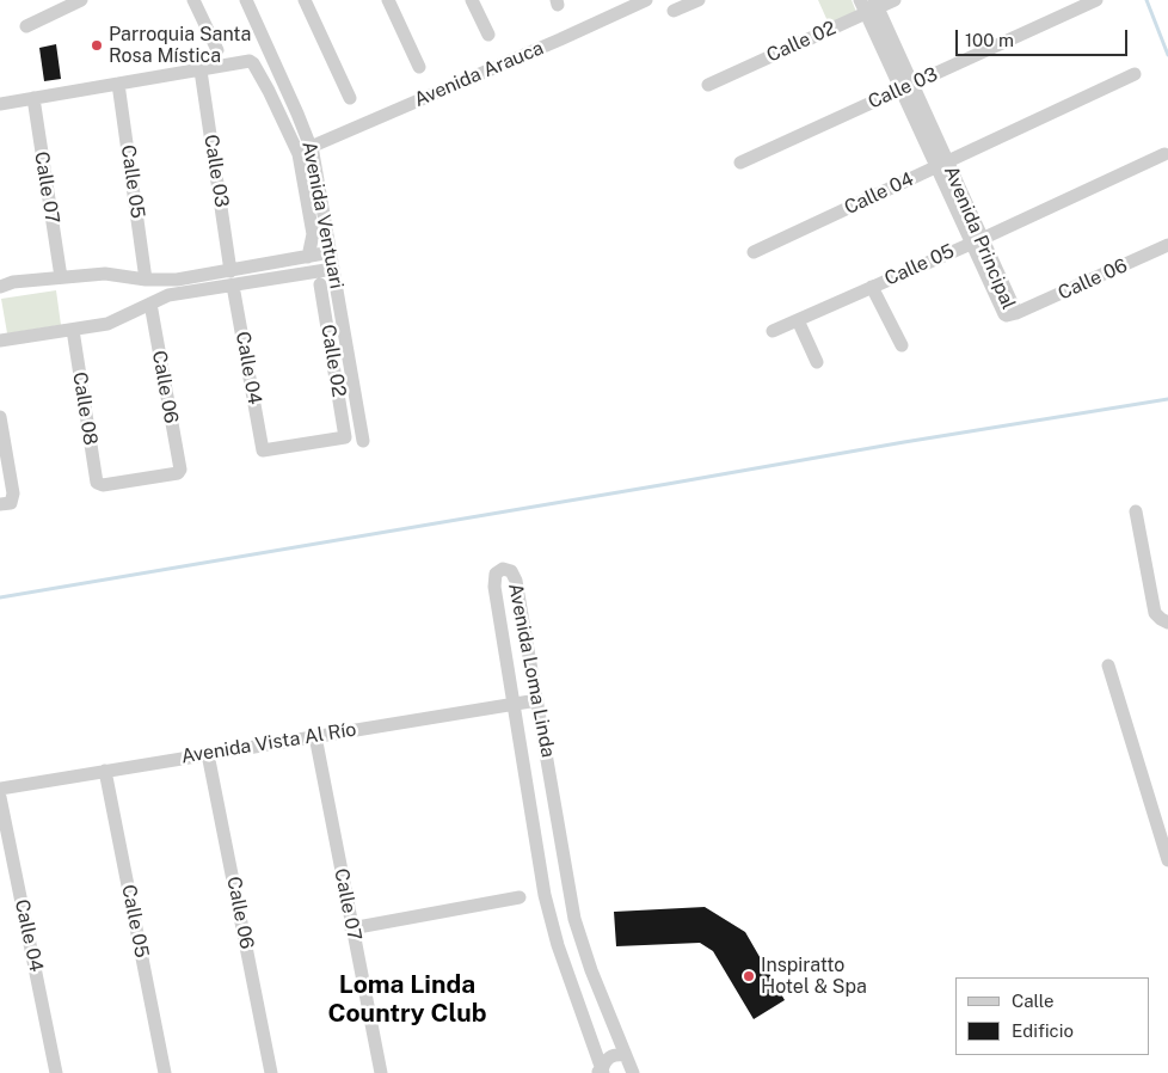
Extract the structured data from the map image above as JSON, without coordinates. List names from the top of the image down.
{
  "streets": {
    "street": [
      "Calle 02",
      "Avenida Arauca",
      "Calle 03",
      "Calle 05",
      "Calle 07",
      "Calle 04",
      "Avenida Ventuari",
      "Avenida Principal",
      "Calle 06",
      "Calle 08",
      "Avenida Loma Linda",
      "Avenida Vista Al Río"
    ]
  },
  "crossings": [
    ["Calle 02", "Calle 04"],
    ["Calle 02", "Avenida Principal"],
    ["Avenida Arauca", "Avenida Ventuari"],
    ["Calle 03", "Calle 04"],
    ["Calle 03", "Avenida Principal"],
    ["Calle 05", "Avenida Principal"],
    ["Calle 05", "Avenida Vista Al Río"],
    ["Calle 07", "Avenida Vista Al Río"],
    ["Calle 04", "Avenida Principal"],
    ["Avenida Principal", "Calle 06"],
    ["Calle 06", "Calle 08"],
    ["Calle 06", "Avenida Vista Al Río"],
    ["Avenida Loma Linda", "Avenida Vista Al Río"]
  ],
  "districts": ["Loma Linda Country Club"],
  "places": ["Parroquia Santa Rosa Mística", "Inspiratto Hotel & Spa"],
  "legend": ["Calle", "Edificio"],
  "scale_bar": "100 m"
}
